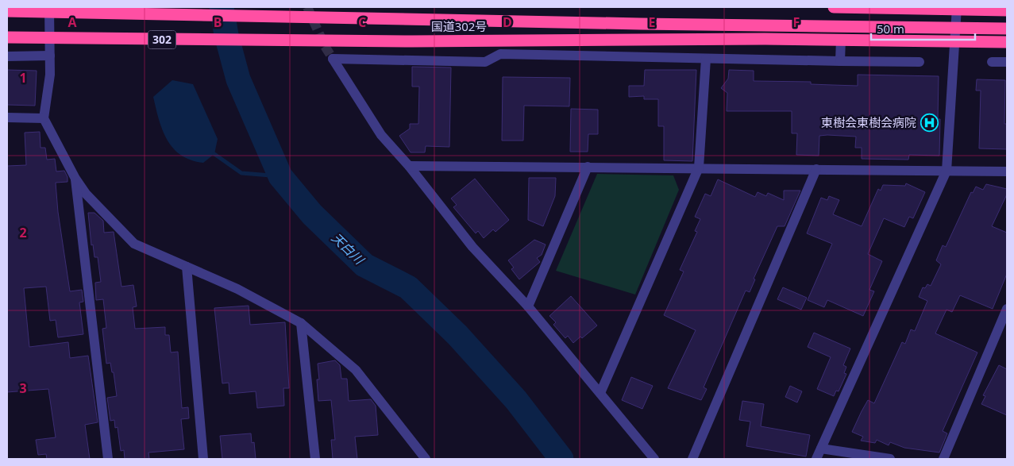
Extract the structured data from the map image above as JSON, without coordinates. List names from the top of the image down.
{
  "streets": {
    "highway": ["国道302号", "302"]
  },
  "water": ["天白川"],
  "places": {
    "hospital": ["東樹会東樹会病院"]
  },
  "scale_bar": "50 m",
  "grid": {
    "columns": [
      "A",
      "B",
      "C",
      "D",
      "E",
      "F"
    ],
    "rows": ["1", "2", "3"]
  }
}
